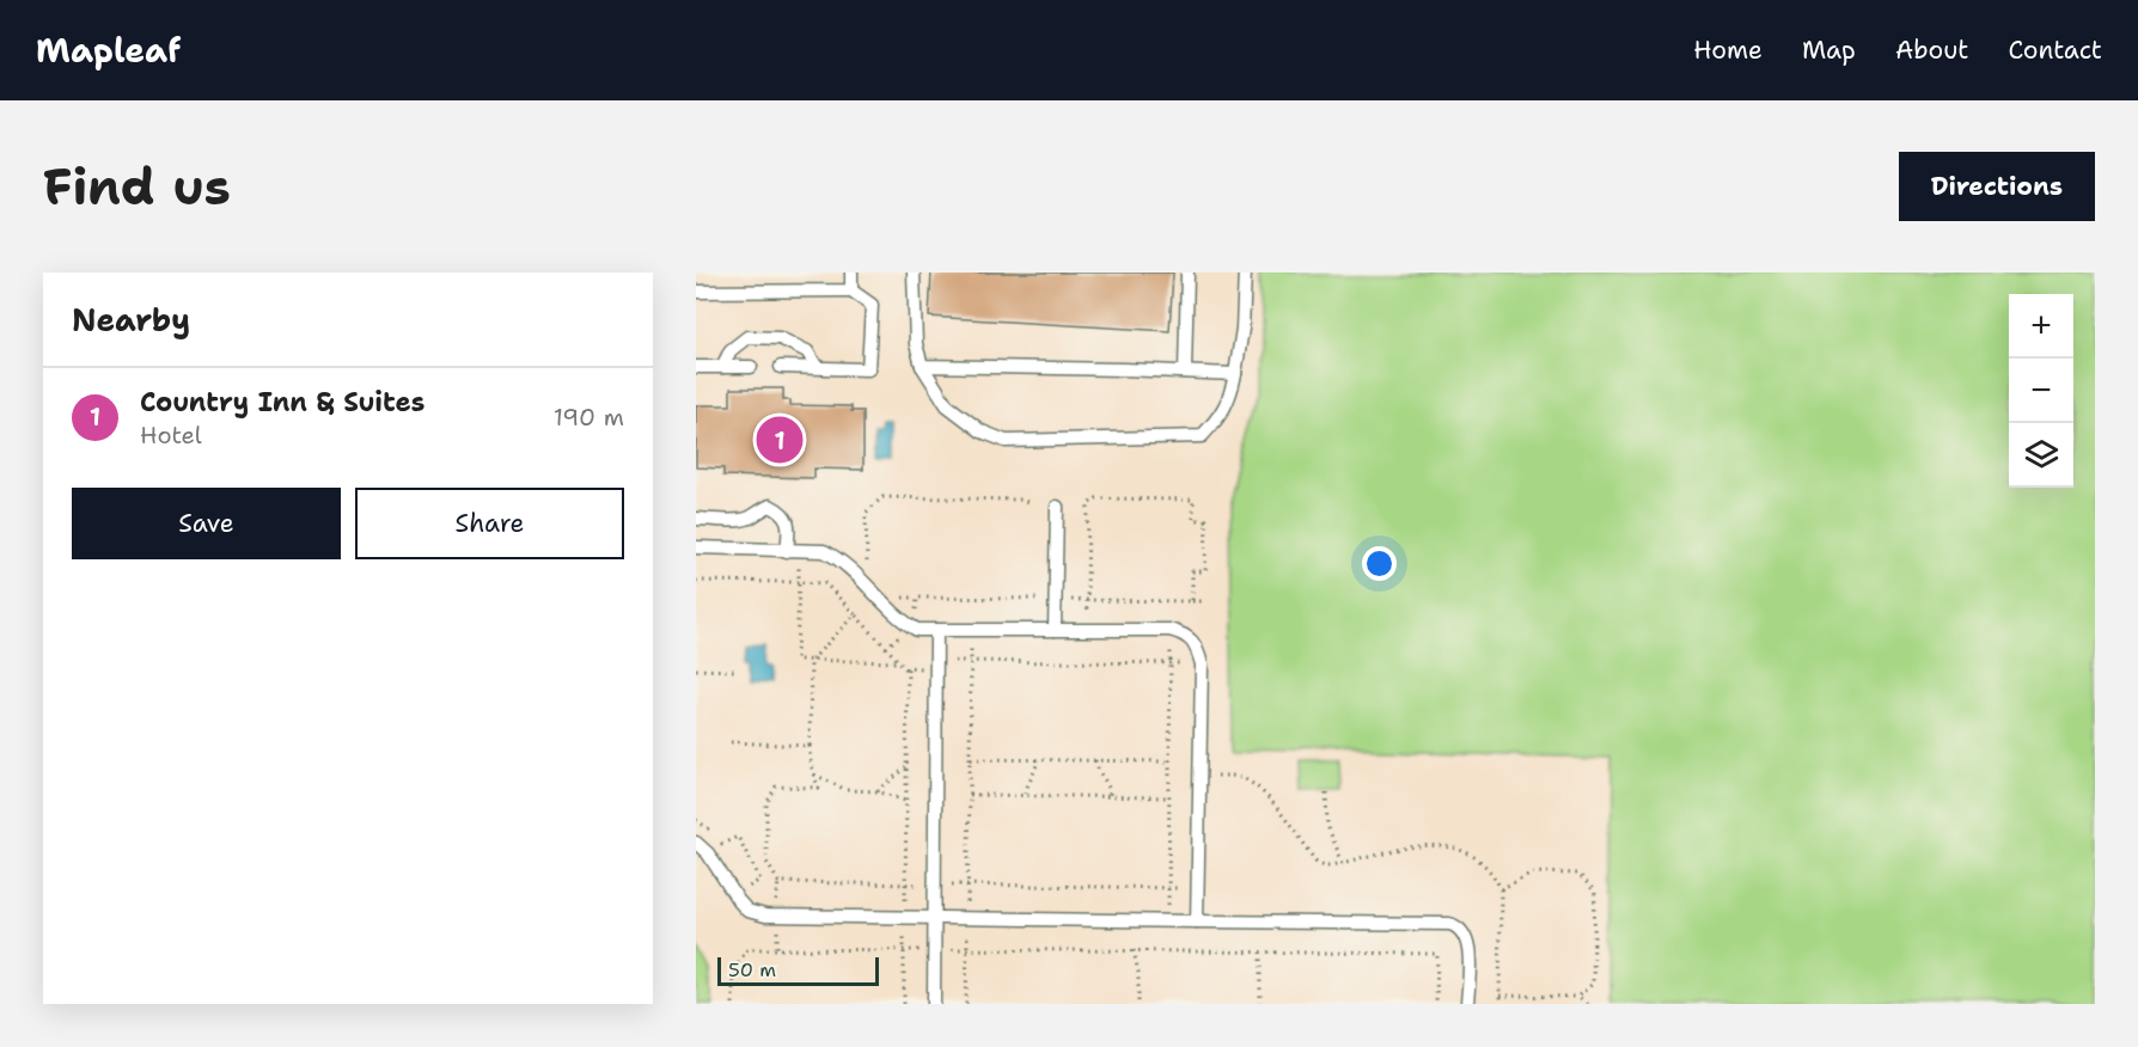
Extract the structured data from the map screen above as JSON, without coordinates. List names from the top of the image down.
{
  "scale_bar": "50 m",
  "page": {
    "header": "Mapleaf",
    "nav": [
      "Home",
      "Map",
      "About",
      "Contact"
    ],
    "buttons": [
      "Directions",
      ["Save", "Share"]
    ],
    "title": "Find us",
    "heading": "Nearby",
    "map_buttons": ["+", "−"],
    "list": [
      {
        "mark": "1",
        "name": "Country Inn & Suites",
        "note": "Hotel",
        "value": "190 m"
      }
    ],
    "pins": "1",
    "scale": "50 m"
  }
}
